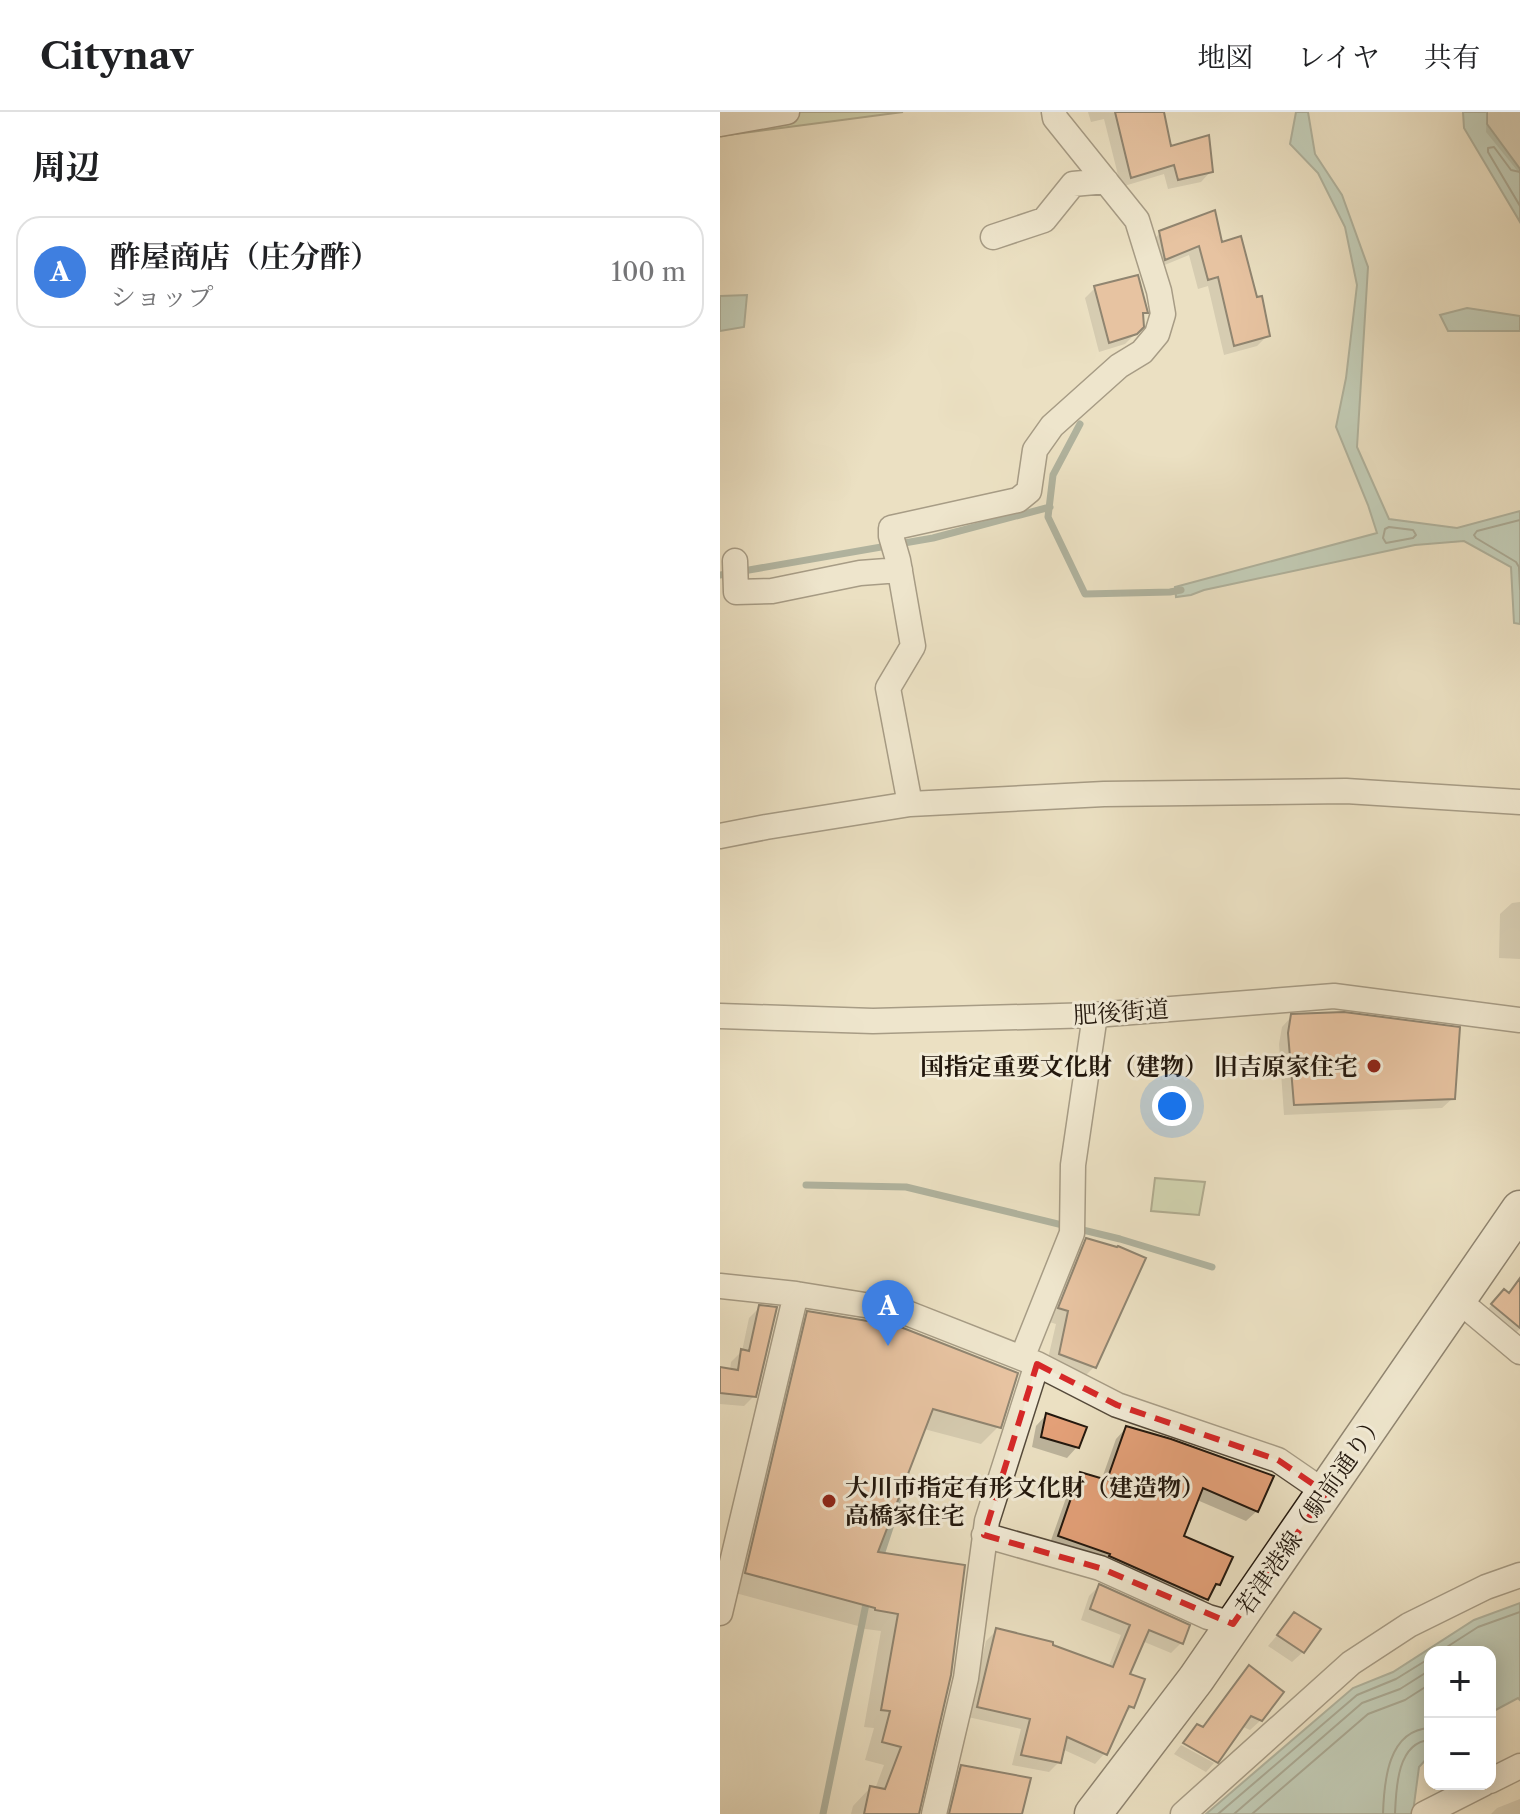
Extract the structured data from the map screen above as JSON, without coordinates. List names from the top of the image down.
{
  "streets": {
    "main road": ["若津港線（駅前通り）"],
    "street": ["肥後街道"]
  },
  "places": ["国指定重要文化財（建物） 旧吉原家住宅", "大川市指定有形文化財（建造物） 高橋家住宅"],
  "page": {
    "header": "Citynav",
    "nav": ["地図", "レイヤ", "共有"],
    "heading": "周辺",
    "list": [
      {
        "mark": "A",
        "name": "酢屋商店（庄分酢）",
        "note": "ショップ",
        "value": "100 m"
      }
    ],
    "pins": "A",
    "map_buttons": ["+", "−"]
  }
}
